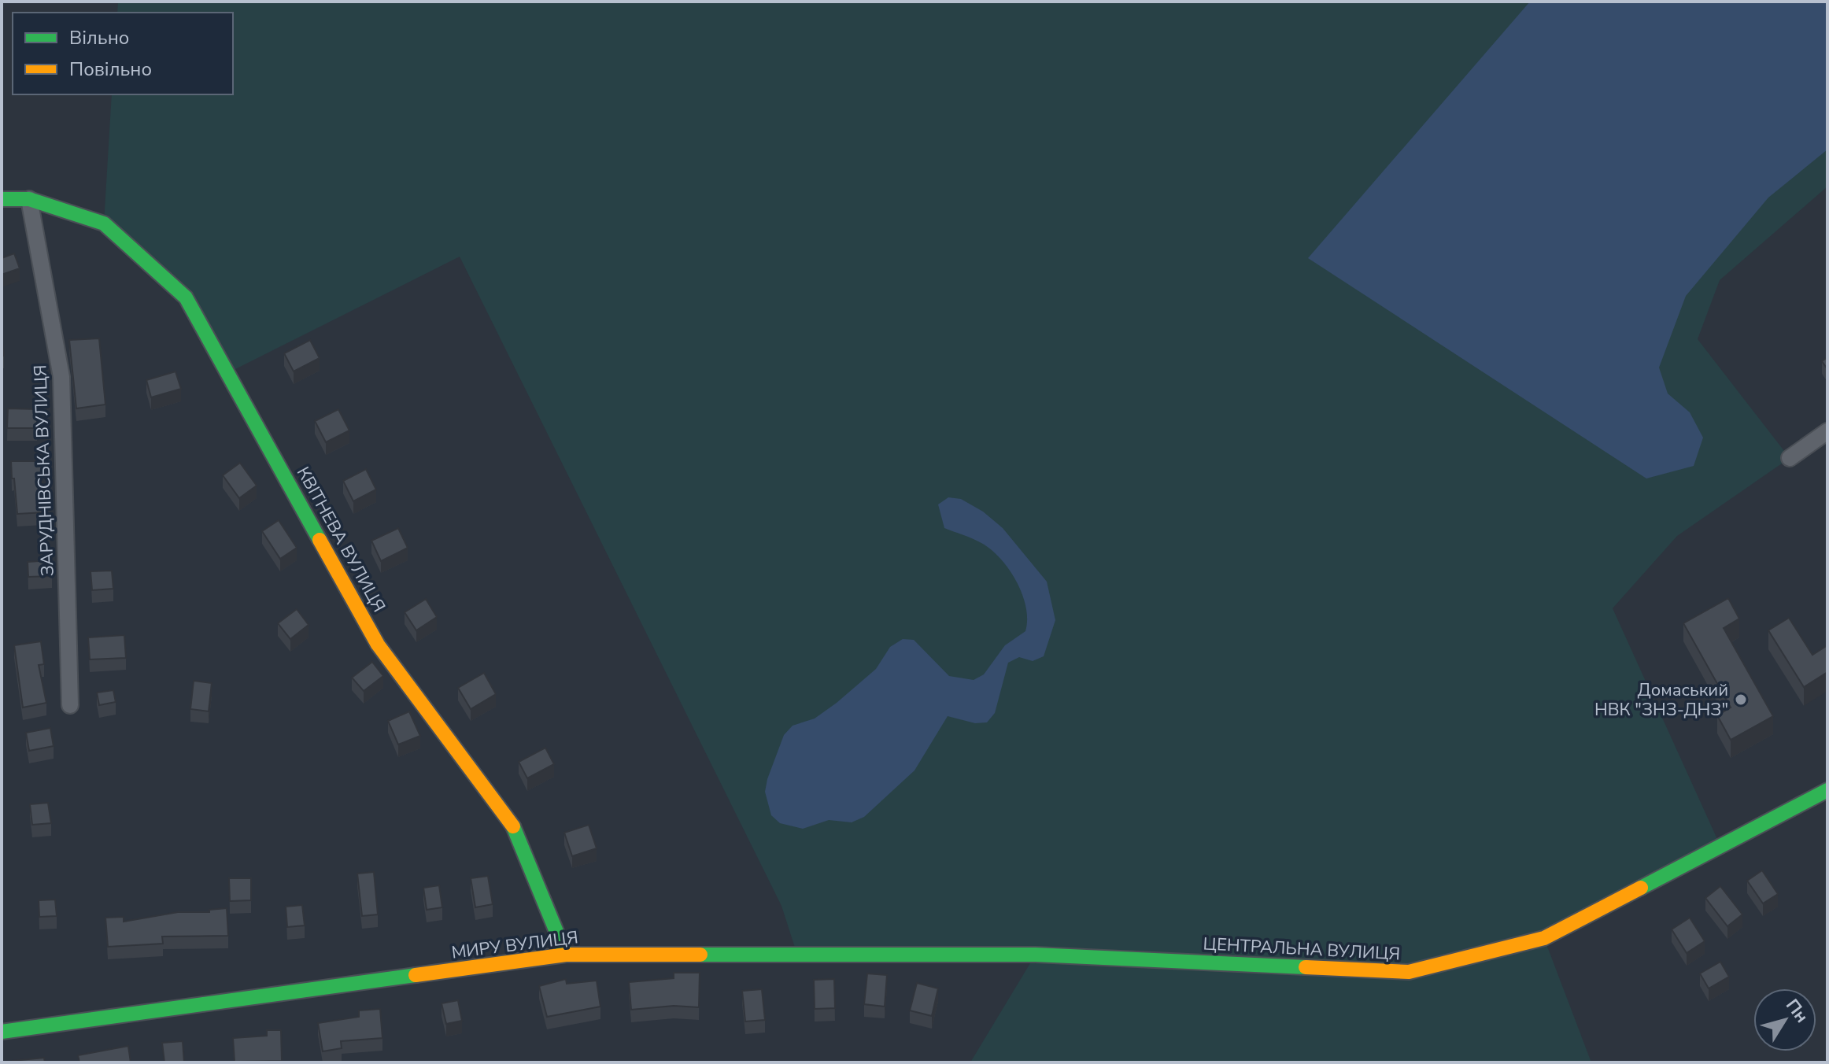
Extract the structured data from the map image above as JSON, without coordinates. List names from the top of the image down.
{
  "streets": {
    "street": [
      "ЗАРУДНІВСЬКА ВУЛИЦЯ",
      "КВІТНЕВА ВУЛИЦЯ",
      "МИРУ ВУЛИЦЯ",
      "ЦЕНТРАЛЬНА ВУЛИЦЯ"
    ]
  },
  "crossings": [
    ["ЗАРУДНІВСЬКА ВУЛИЦЯ", "КВІТНЕВА ВУЛИЦЯ"],
    ["КВІТНЕВА ВУЛИЦЯ", "МИРУ ВУЛИЦЯ"],
    ["МИРУ ВУЛИЦЯ", "ЦЕНТРАЛЬНА ВУЛИЦЯ"]
  ],
  "places": ["Домаський НВК \"ЗНЗ-ДНЗ\""],
  "legend": ["Вільно", "Повільно"],
  "north": "top right"
}
